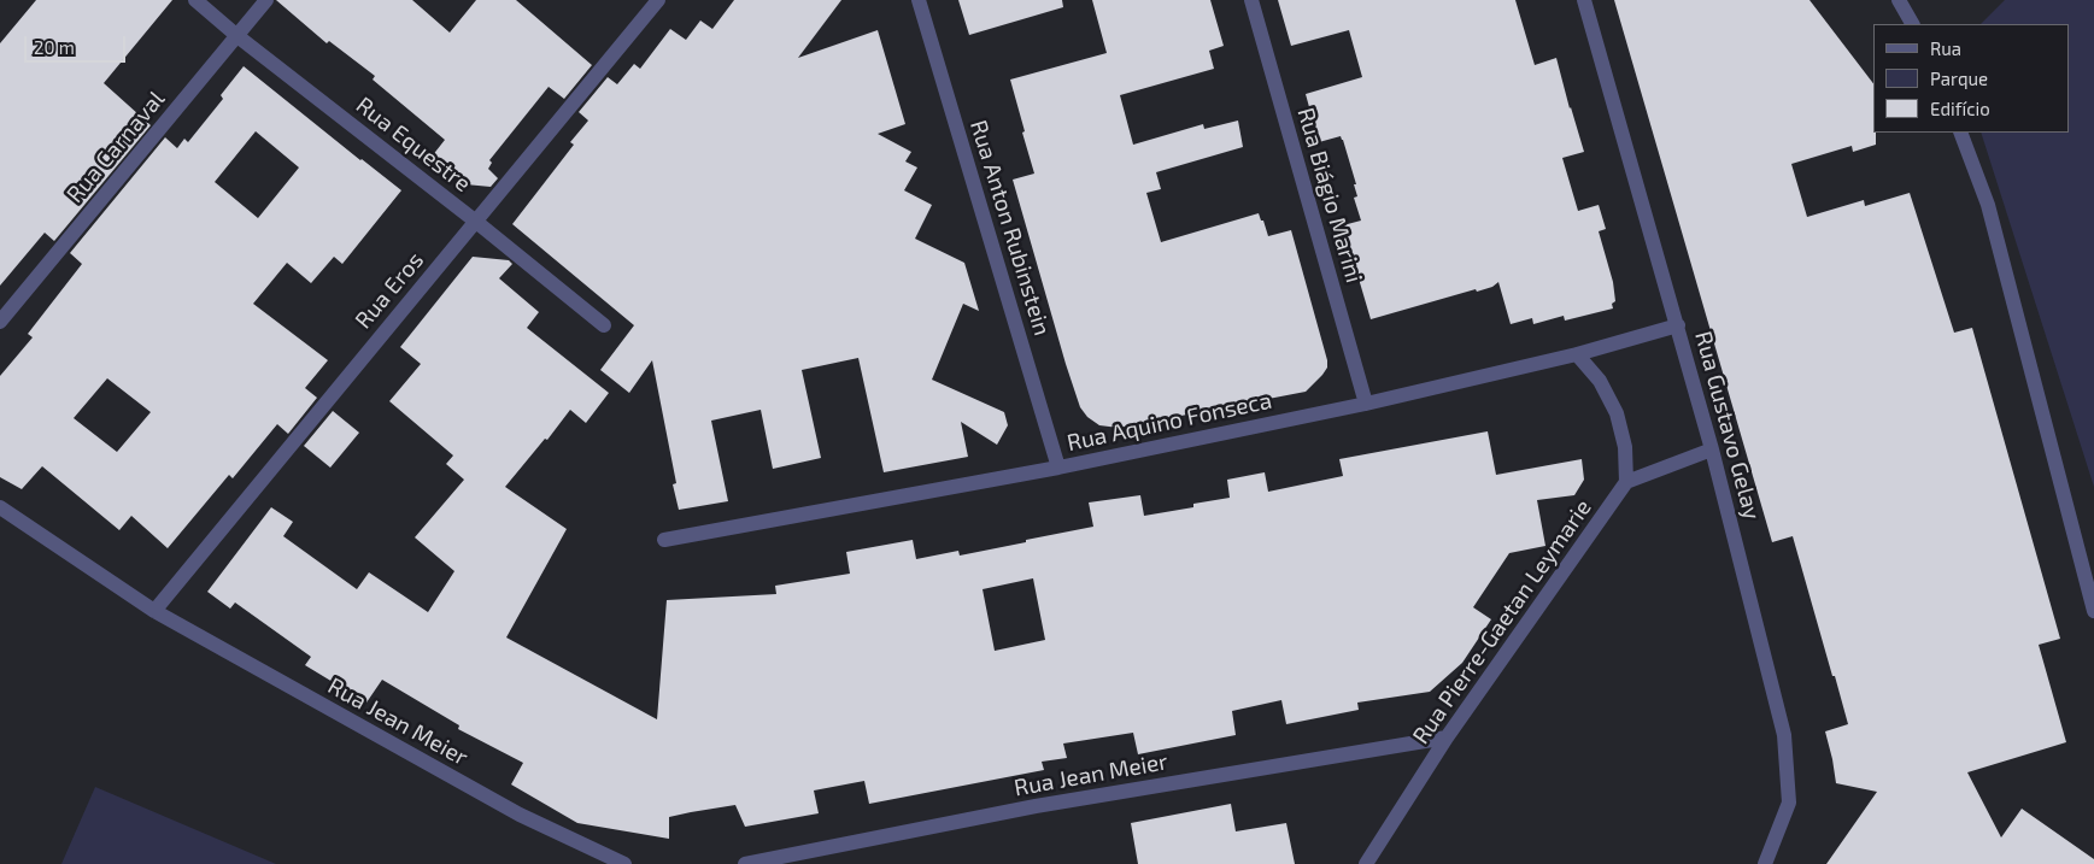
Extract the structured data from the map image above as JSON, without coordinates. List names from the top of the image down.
{
  "streets": {
    "street": [
      "Rua Equestre",
      "Rua Carnaval",
      "Rua Biágio Marini",
      "Rua Anton Rubinstein",
      "Rua Eros",
      "Rua Aquino Fonseca",
      "Rua Gustavo Gelay",
      "Rua Pierre-Gaetan Leymarie",
      "Rua Jean Meier"
    ]
  },
  "crossings": [
    ["Rua Equestre", "Rua Carnaval"],
    ["Rua Equestre", "Rua Eros"],
    ["Rua Biágio Marini", "Rua Aquino Fonseca"],
    ["Rua Anton Rubinstein", "Rua Aquino Fonseca"],
    ["Rua Eros", "Rua Jean Meier"],
    ["Rua Aquino Fonseca", "Rua Gustavo Gelay"],
    ["Rua Pierre-Gaetan Leymarie", "Rua Jean Meier"]
  ],
  "legend": ["Rua", "Parque", "Edifício"],
  "scale_bar": "20 m"
}
